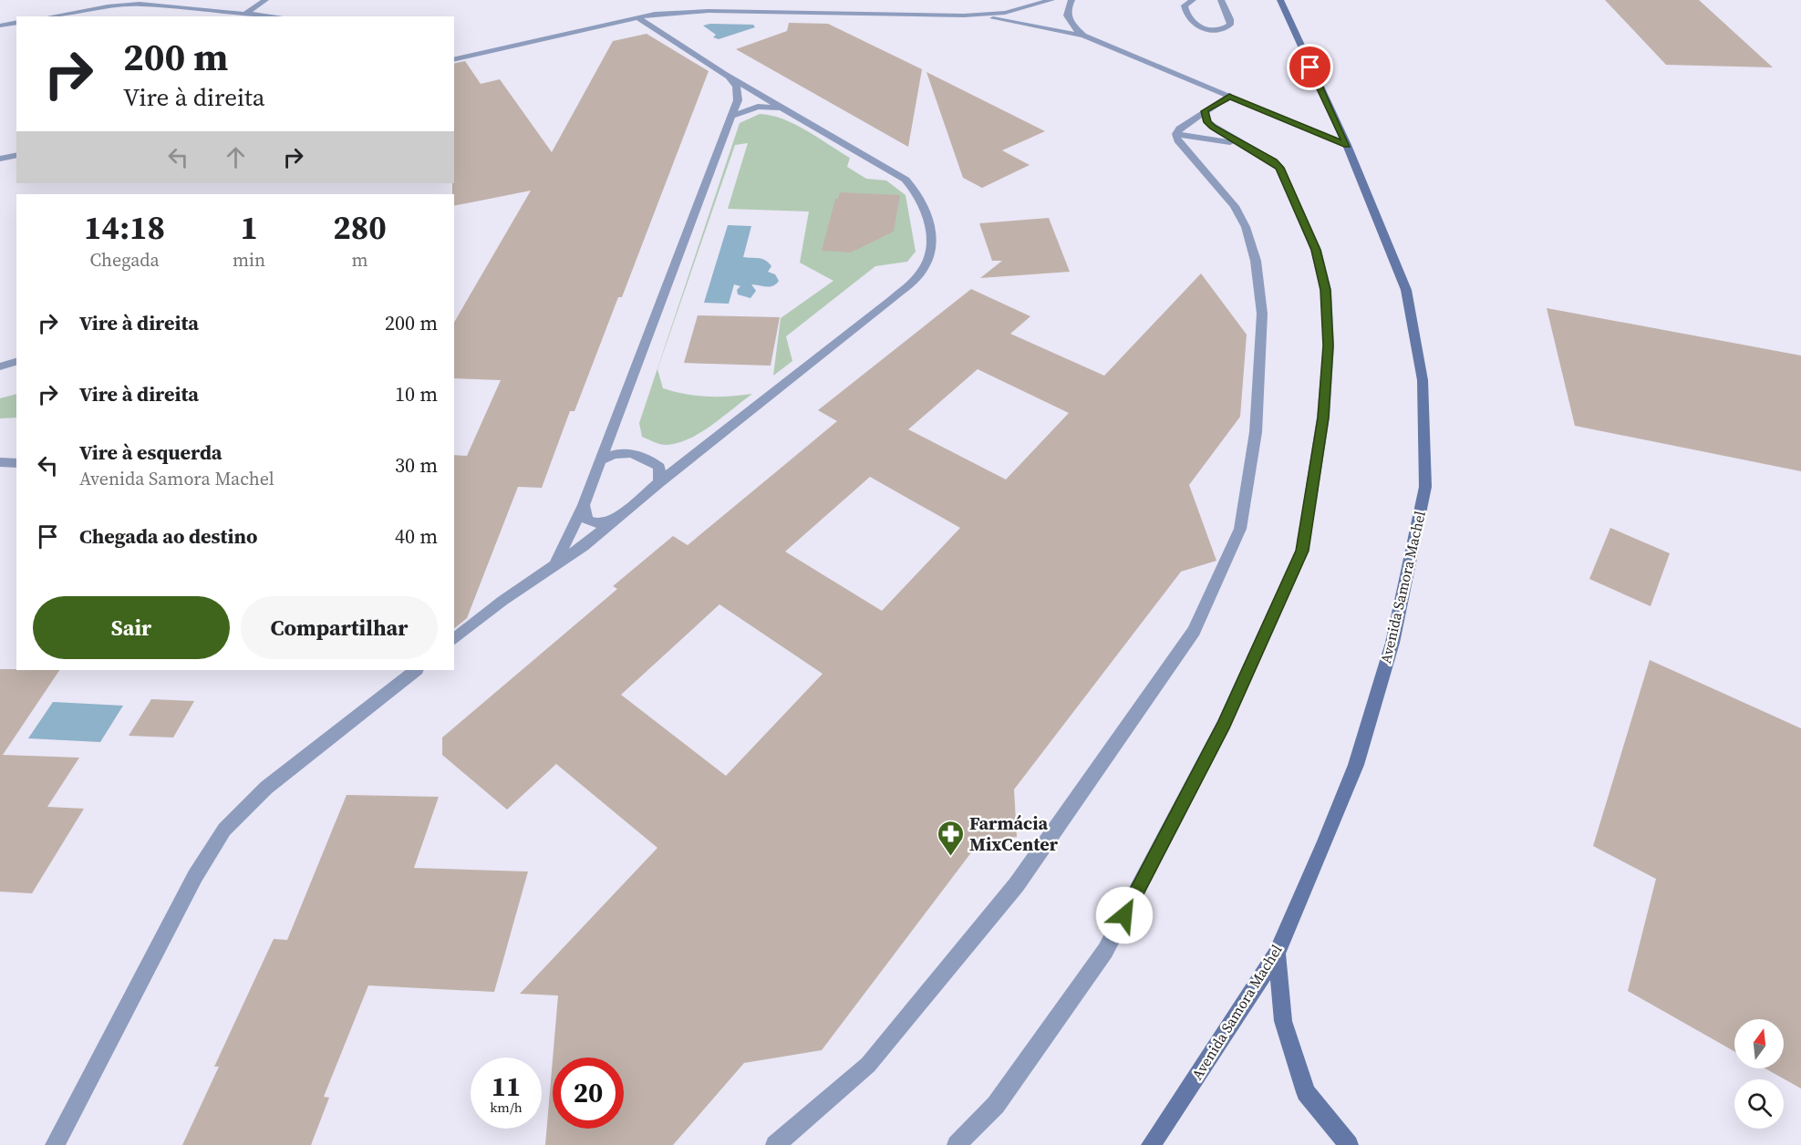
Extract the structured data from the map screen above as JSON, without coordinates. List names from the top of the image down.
{
  "streets": {
    "main road": ["Avenida Samora Machel"]
  },
  "places": {
    "pharmacy": ["Farmácia MixCenter"]
  },
  "north": "top",
  "page": {
    "turn": ["200 m", "Vire à direita"],
    "eta": [
      "14:18",
      "Chegada",
      "1",
      "min",
      "280",
      "m"
    ],
    "list": [
      {
        "name": "Vire à direita",
        "value": "200 m"
      },
      {
        "name": "Vire à direita",
        "value": "10 m"
      },
      {
        "name": "Vire à esquerda",
        "note": "Avenida Samora Machel",
        "value": "30 m"
      },
      {
        "name": "Chegada ao destino",
        "value": "40 m"
      }
    ],
    "buttons": ["Sair", "Compartilhar"],
    "speed": "11 km/h",
    "limit": "20"
  }
}
